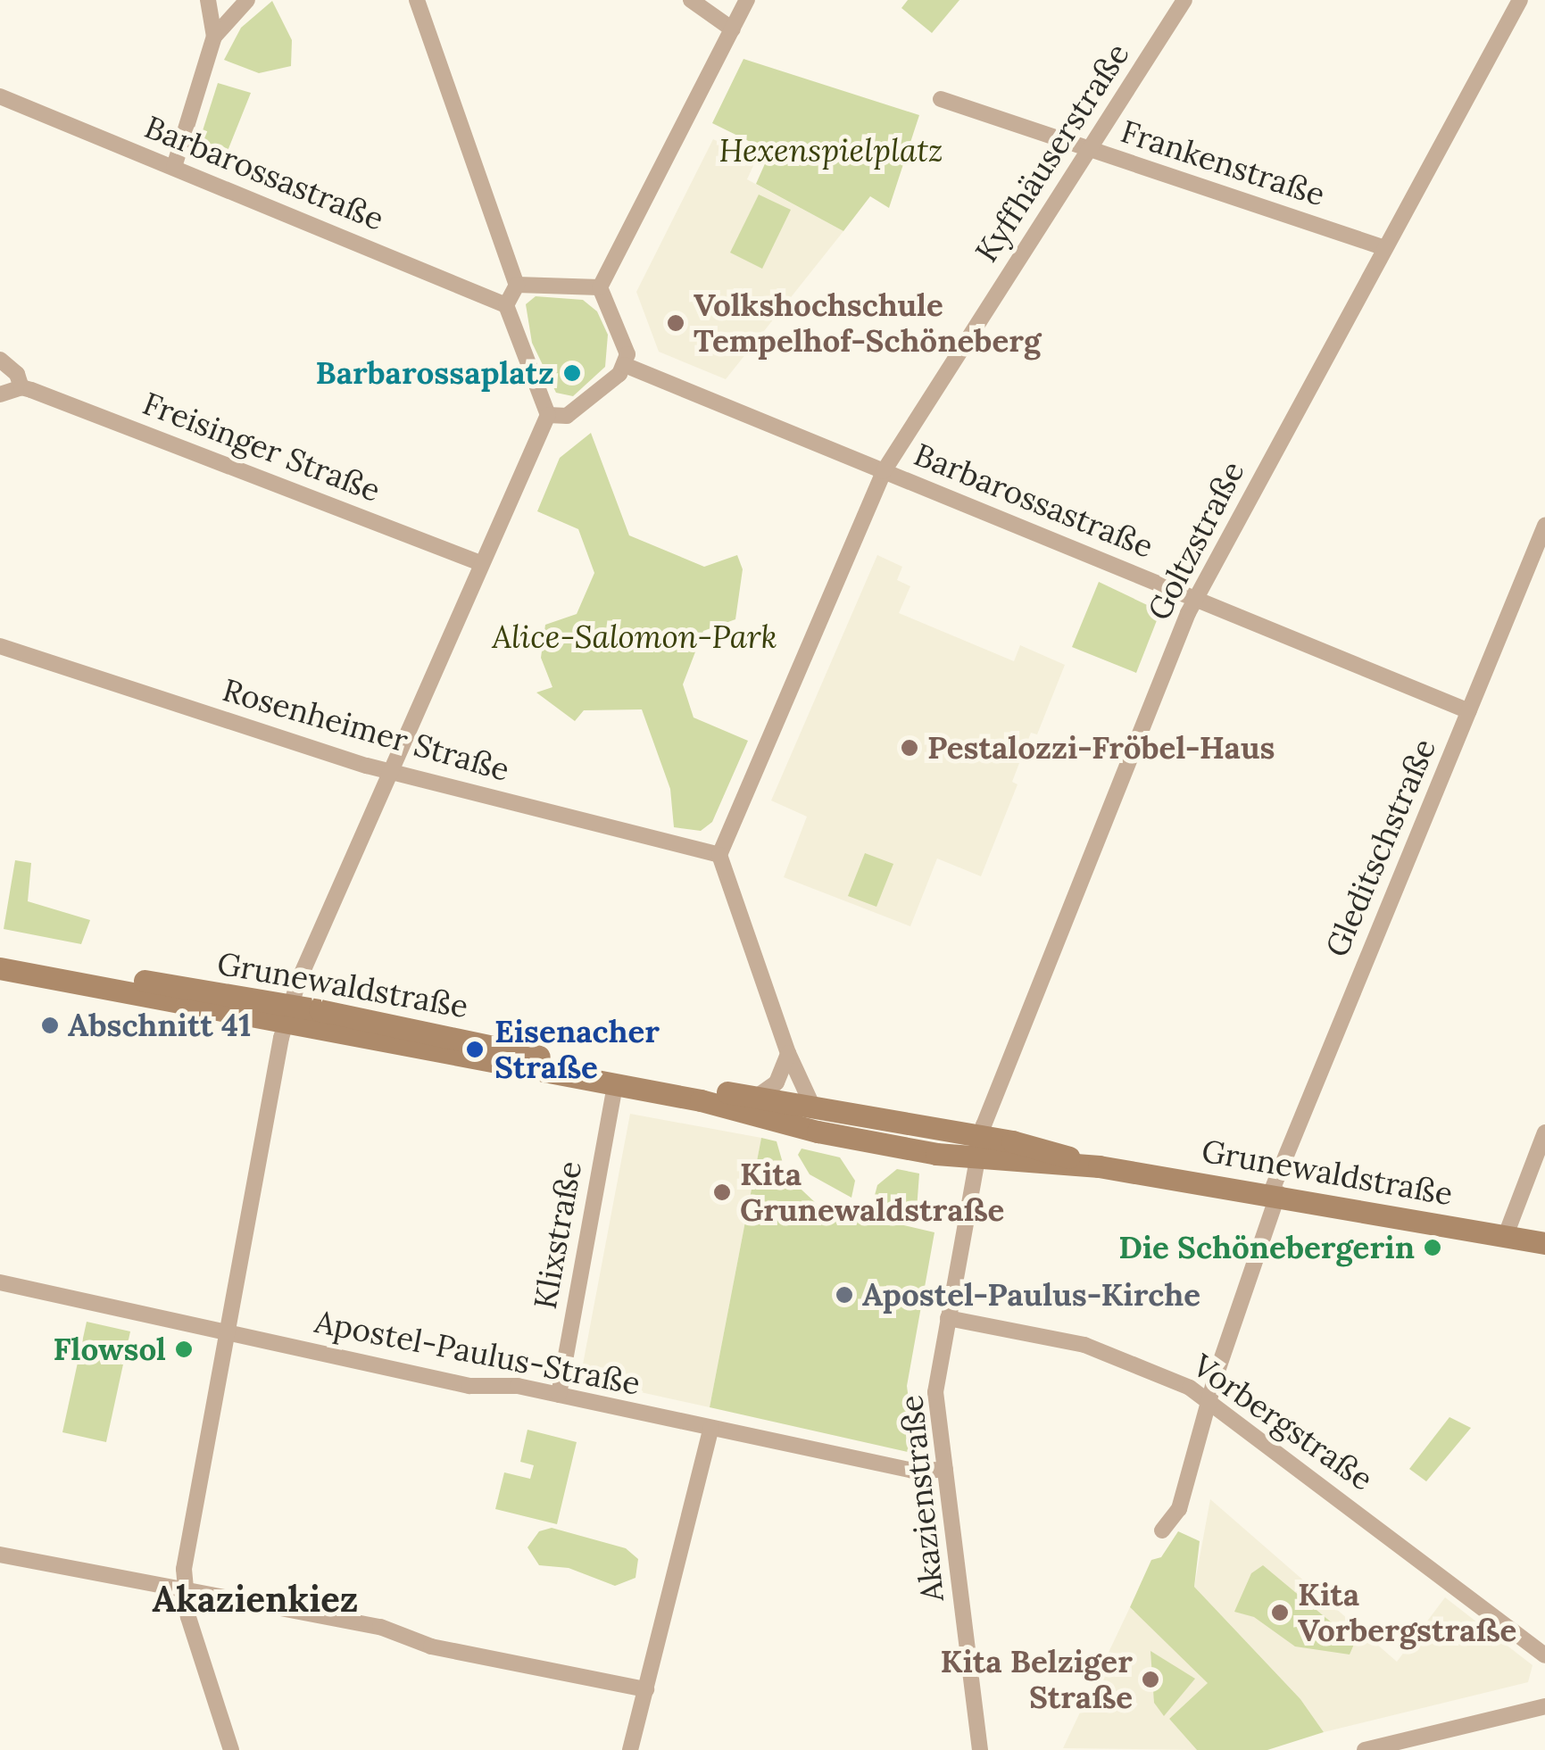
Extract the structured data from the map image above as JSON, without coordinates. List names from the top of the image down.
{
  "streets": {
    "main road": ["Grunewaldstraße"],
    "street": [
      "Kyffhäuserstraße",
      "Frankenstraße",
      "Barbarossastraße",
      "Freisinger Straße",
      "Goltzstraße",
      "Rosenheimer Straße",
      "Gleditschstraße",
      "Klixstraße",
      "Apostel-Paulus-Straße",
      "Vorbergstraße",
      "Akazienstraße"
    ]
  },
  "crossings": [
    ["Kyffhäuserstraße", "Frankenstraße"],
    ["Kyffhäuserstraße", "Barbarossastraße"],
    ["Kyffhäuserstraße", "Rosenheimer Straße"],
    ["Frankenstraße", "Goltzstraße"],
    ["Barbarossastraße", "Goltzstraße"],
    ["Barbarossastraße", "Gleditschstraße"],
    ["Goltzstraße", "Grunewaldstraße"],
    ["Goltzstraße", "Akazienstraße"],
    ["Gleditschstraße", "Grunewaldstraße"],
    ["Gleditschstraße", "Vorbergstraße"],
    ["Grunewaldstraße", "Klixstraße"],
    ["Grunewaldstraße", "Akazienstraße"],
    ["Klixstraße", "Apostel-Paulus-Straße"],
    ["Apostel-Paulus-Straße", "Akazienstraße"],
    ["Vorbergstraße", "Akazienstraße"]
  ],
  "districts": ["Akazienkiez"],
  "parks": ["Hexenspielplatz", "Alice-Salomon-Park"],
  "places": [
    "Volkshochschule Tempelhof-Schöneberg",
    "Barbarossaplatz",
    "Pestalozzi-Fröbel-Haus",
    "Abschnitt 41",
    "Eisenacher Straße",
    "Kita Grunewaldstraße",
    "Die Schönebergerin",
    "Apostel-Paulus-Kirche",
    "Flowsol",
    "Kita Vorbergstraße",
    "Kita Belziger Straße"
  ]
}
